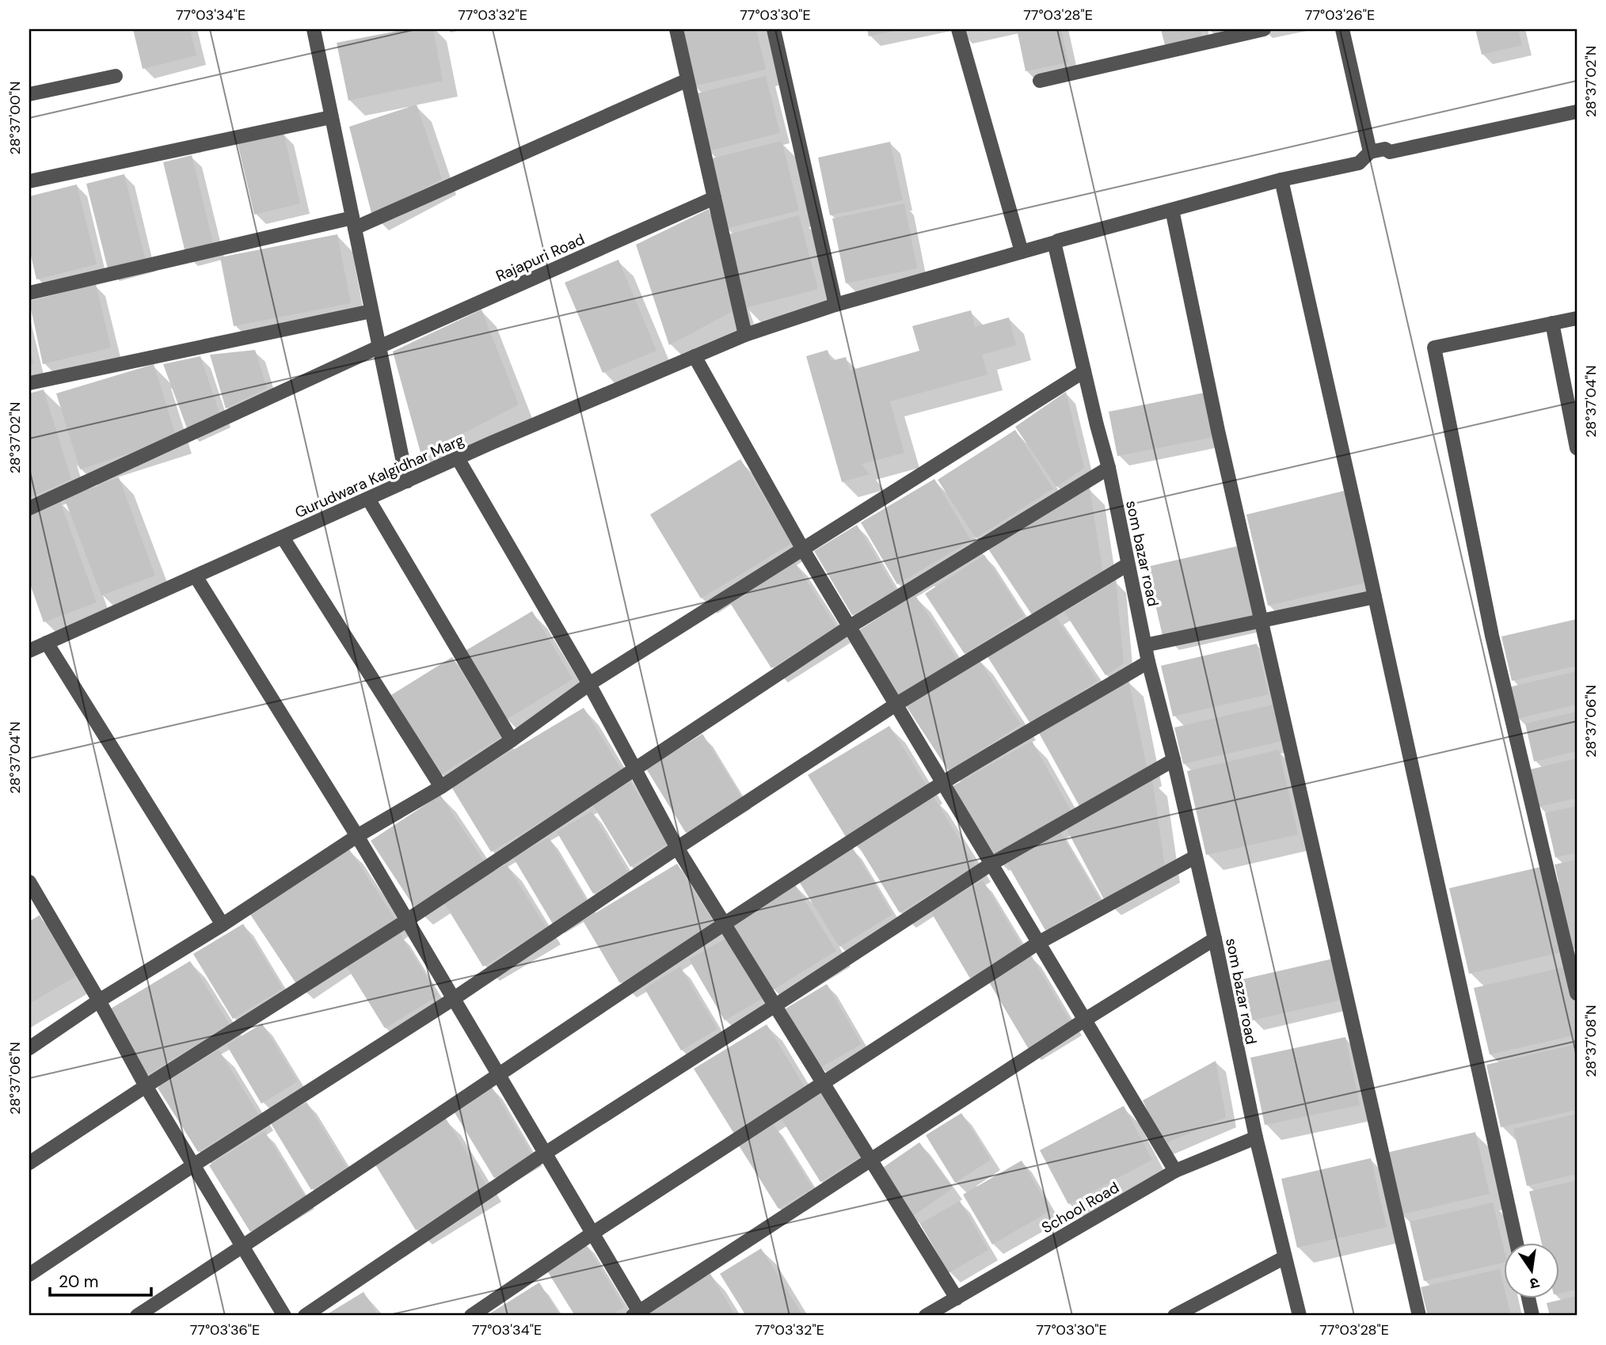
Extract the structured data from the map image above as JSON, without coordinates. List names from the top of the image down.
{
  "streets": {
    "street": [
      "Rajapuri Road",
      "Gurudwara Kalgidhar Marg",
      "som bazar road",
      "School Road"
    ]
  },
  "crossings": [
    ["Gurudwara Kalgidhar Marg", "som bazar road"],
    ["som bazar road", "School Road"]
  ],
  "scale_bar": "20 m",
  "north": "bottom",
  "coordinates": [
    "77°03'34\"E",
    "77°03'32\"E",
    "77°03'30\"E",
    "77°03'28\"E",
    "77°03'26\"E",
    "28°37'02\"N",
    "28°37'00\"N",
    "28°37'04\"N",
    "28°37'06\"N",
    "28°37'08\"N",
    "77°03'36\"E"
  ]
}
